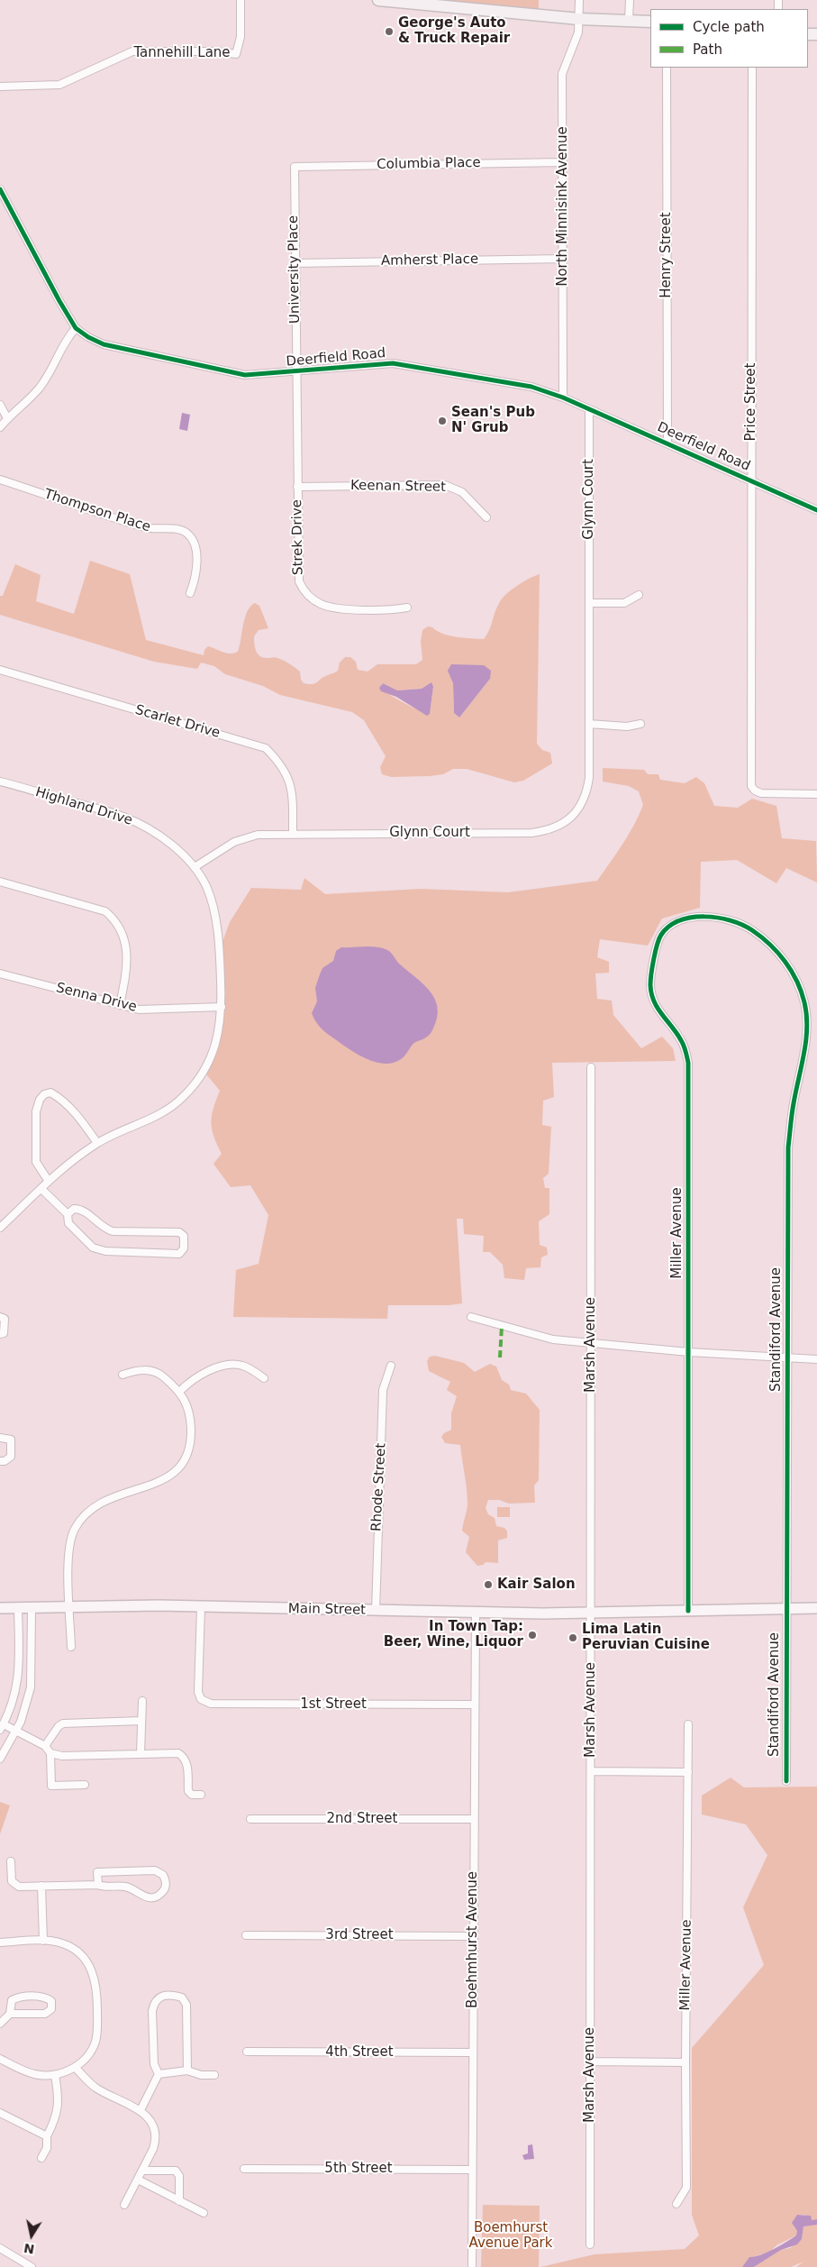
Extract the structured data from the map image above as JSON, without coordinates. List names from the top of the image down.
{
  "streets": {
    "main road": ["Main Street"],
    "street": [
      "Tannehill Lane",
      "Columbia Place",
      "North Minnisink Avenue",
      "Henry Street",
      "Amherst Place",
      "University Place",
      "Deerfield Road",
      "Price Street",
      "Keenan Street",
      "Glynn Court",
      "Thompson Place",
      "Strek Drive",
      "Scarlet Drive",
      "Highland Drive",
      "Senna Drive",
      "Miller Avenue",
      "Standiford Avenue",
      "Marsh Avenue",
      "Rhode Street",
      "1st Street",
      "2nd Street",
      "3rd Street",
      "Boehmhurst Avenue",
      "4th Street",
      "5th Street"
    ]
  },
  "crossings": [
    ["Columbia Place", "North Minnisink Avenue"],
    ["Columbia Place", "University Place"],
    ["North Minnisink Avenue", "Amherst Place"],
    ["North Minnisink Avenue", "Deerfield Road"],
    ["Henry Street", "Deerfield Road"],
    ["Amherst Place", "University Place"],
    ["University Place", "Deerfield Road"],
    ["University Place", "Strek Drive"],
    ["Deerfield Road", "Price Street"],
    ["Deerfield Road", "Glynn Court"],
    ["Deerfield Road", "Strek Drive"],
    ["Keenan Street", "Strek Drive"],
    ["Glynn Court", "Scarlet Drive"],
    ["Glynn Court", "Highland Drive"],
    ["Highland Drive", "Senna Drive"],
    ["Miller Avenue", "Standiford Avenue"],
    ["Miller Avenue", "Main Street"],
    ["Standiford Avenue", "Main Street"],
    ["Marsh Avenue", "Main Street"],
    ["Rhode Street", "Main Street"],
    ["Main Street", "1st Street"],
    ["Main Street", "Boehmhurst Avenue"],
    ["1st Street", "Boehmhurst Avenue"],
    ["2nd Street", "Boehmhurst Avenue"],
    ["3rd Street", "Boehmhurst Avenue"],
    ["Boehmhurst Avenue", "4th Street"],
    ["Boehmhurst Avenue", "5th Street"]
  ],
  "parks": ["Boemhurst Avenue Park"],
  "places": [
    "George's Auto & Truck Repair",
    "Sean's Pub N' Grub",
    "Kair Salon",
    "In Town Tap: Beer, Wine, Liquor",
    "Lima Latin Peruvian Cuisine"
  ],
  "legend": ["Cycle path", "Path"],
  "north": "bottom"
}
